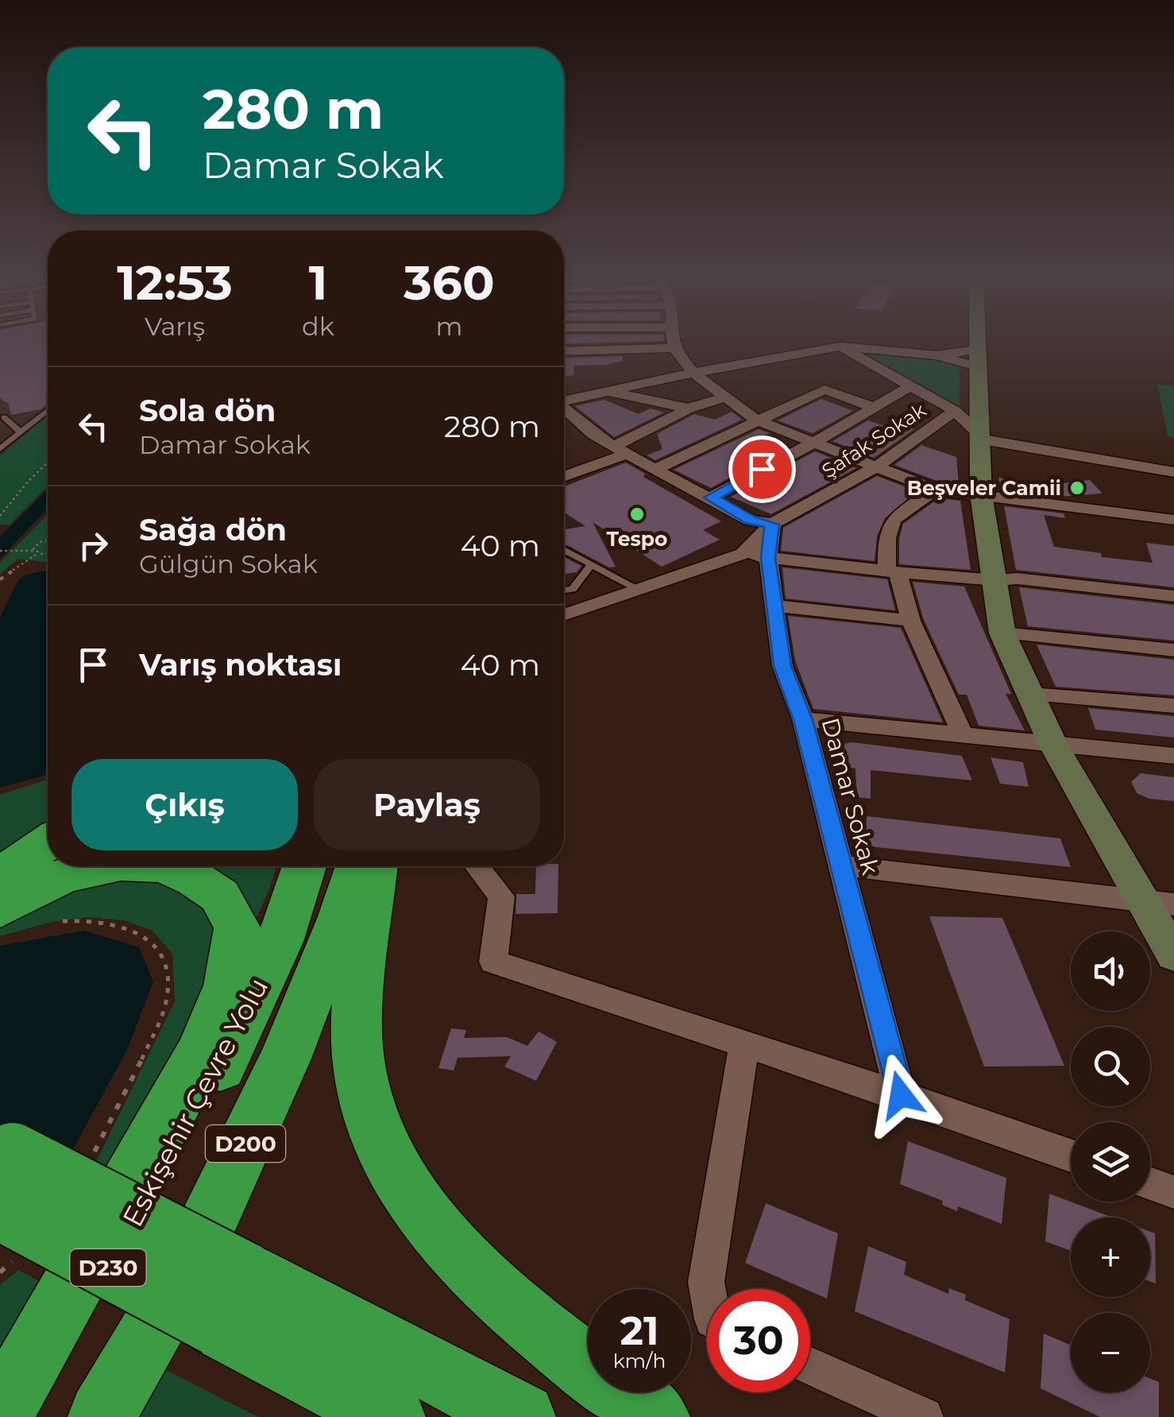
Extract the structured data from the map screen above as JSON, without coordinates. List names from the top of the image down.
{
  "streets": {
    "highway": ["Eskişehir Çevre Yolu", "D200", "D230"],
    "street": ["Şafak Sokak", "Damar Sokak"]
  },
  "crossings": [
    ["Şafak Sokak", "Damar Sokak"]
  ],
  "places": ["Beşveler Camii", "Tespo"],
  "page": {
    "turn": ["280 m", "Damar Sokak"],
    "eta": [
      "12:53",
      "Varış",
      "1",
      "dk",
      "360",
      "m"
    ],
    "list": [
      {
        "name": "Sola dön",
        "note": "Damar Sokak",
        "value": "280 m"
      },
      {
        "name": "Sağa dön",
        "note": "Gülgün Sokak",
        "value": "40 m"
      },
      {
        "name": "Varış noktası",
        "value": "40 m"
      }
    ],
    "buttons": ["Çıkış", "Paylaş"],
    "map_buttons": ["+", "−"],
    "speed": "21 km/h",
    "limit": "30"
  }
}
